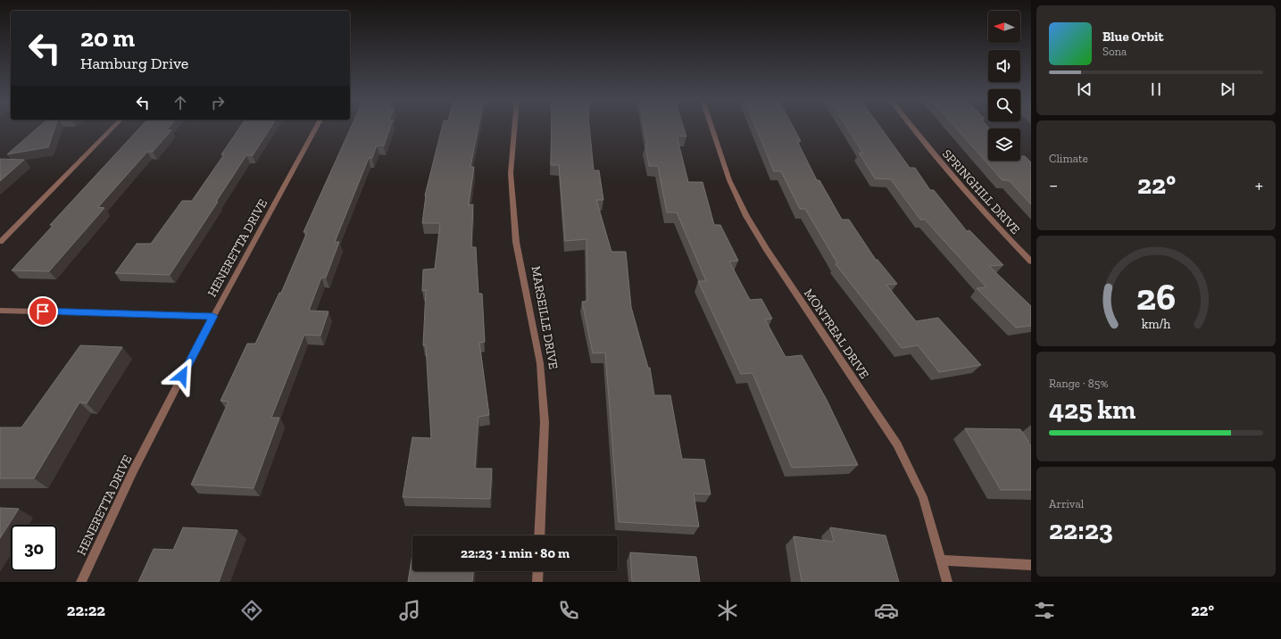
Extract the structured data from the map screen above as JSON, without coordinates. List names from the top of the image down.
{
  "streets": {
    "street": [
      "SPRINGHILL DRIVE",
      "HENERETTA DRIVE",
      "MARSEILLE DRIVE",
      "MONTREAL DRIVE"
    ]
  },
  "north": "left",
  "page": {
    "turn": ["20 m", "Hamburg Drive"],
    "song": ["Blue Orbit", "Sona"],
    "tile": [
      "Climate",
      ["Range · 85%", "425 km"],
      ["Arrival", "22:23"]
    ],
    "heat": ["−", "22°", "+"],
    "limit": "30",
    "trip": "22:23 · 1 min · 80 m",
    "tabs": ["22:22", "22°"],
    "gauge": ["26", "km/h"]
  }
}
